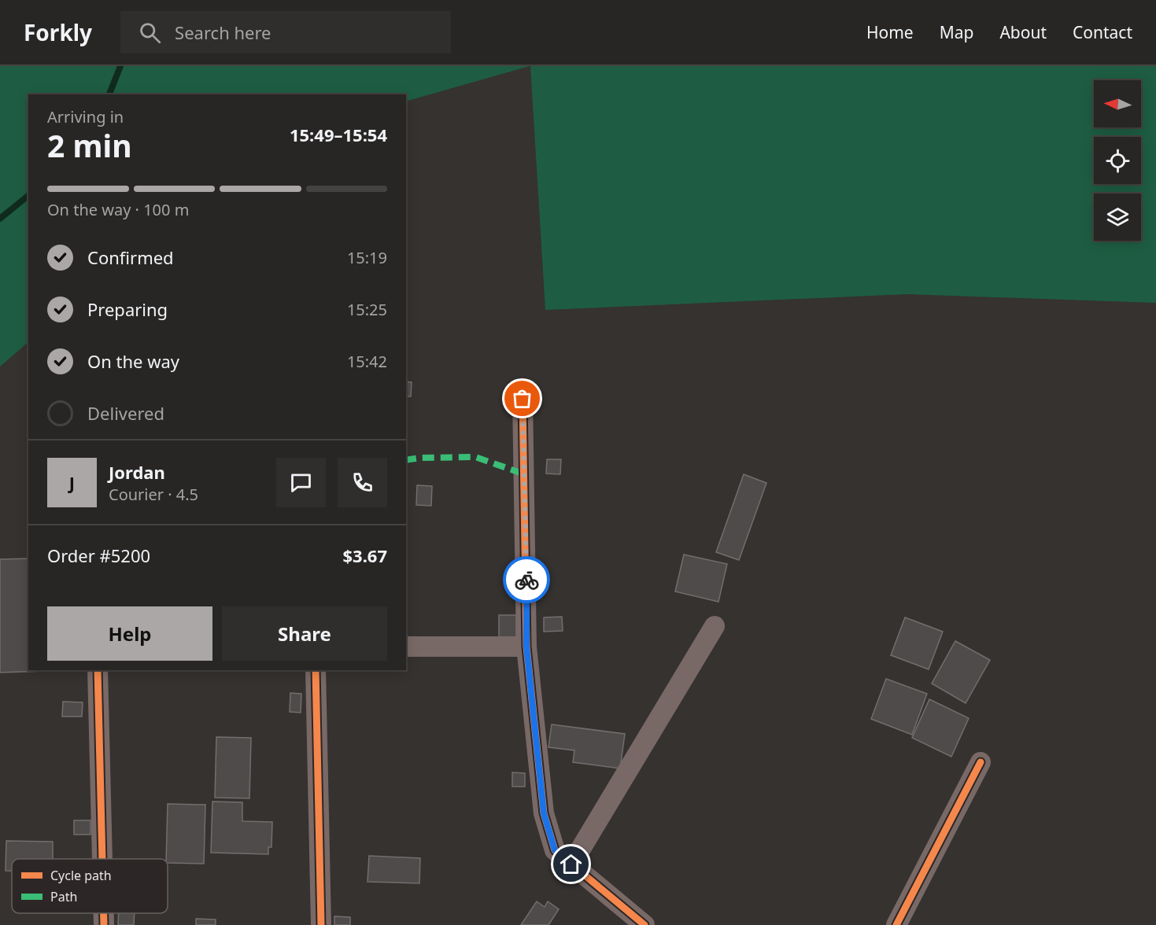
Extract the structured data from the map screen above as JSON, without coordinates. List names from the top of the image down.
{
  "legend": ["Cycle path", "Path"],
  "north": "left",
  "page": {
    "header": "Forkly",
    "search": "Search here",
    "nav": [
      "Home",
      "Map",
      "About",
      "Contact"
    ],
    "heading": ["2 min", "Arriving in", "15:49–15:54"],
    "panel": [
      "Jordan",
      "Courier · 4.5",
      "Order #5200",
      "$3.67"
    ],
    "bar": "On the way · 100 m",
    "list": [
      ["Confirmed", "15:19"],
      ["Preparing", "15:25"],
      ["On the way", "15:42"],
      "Delivered"
    ],
    "round": "J",
    "buttons": ["Help", "Share"]
  }
}
